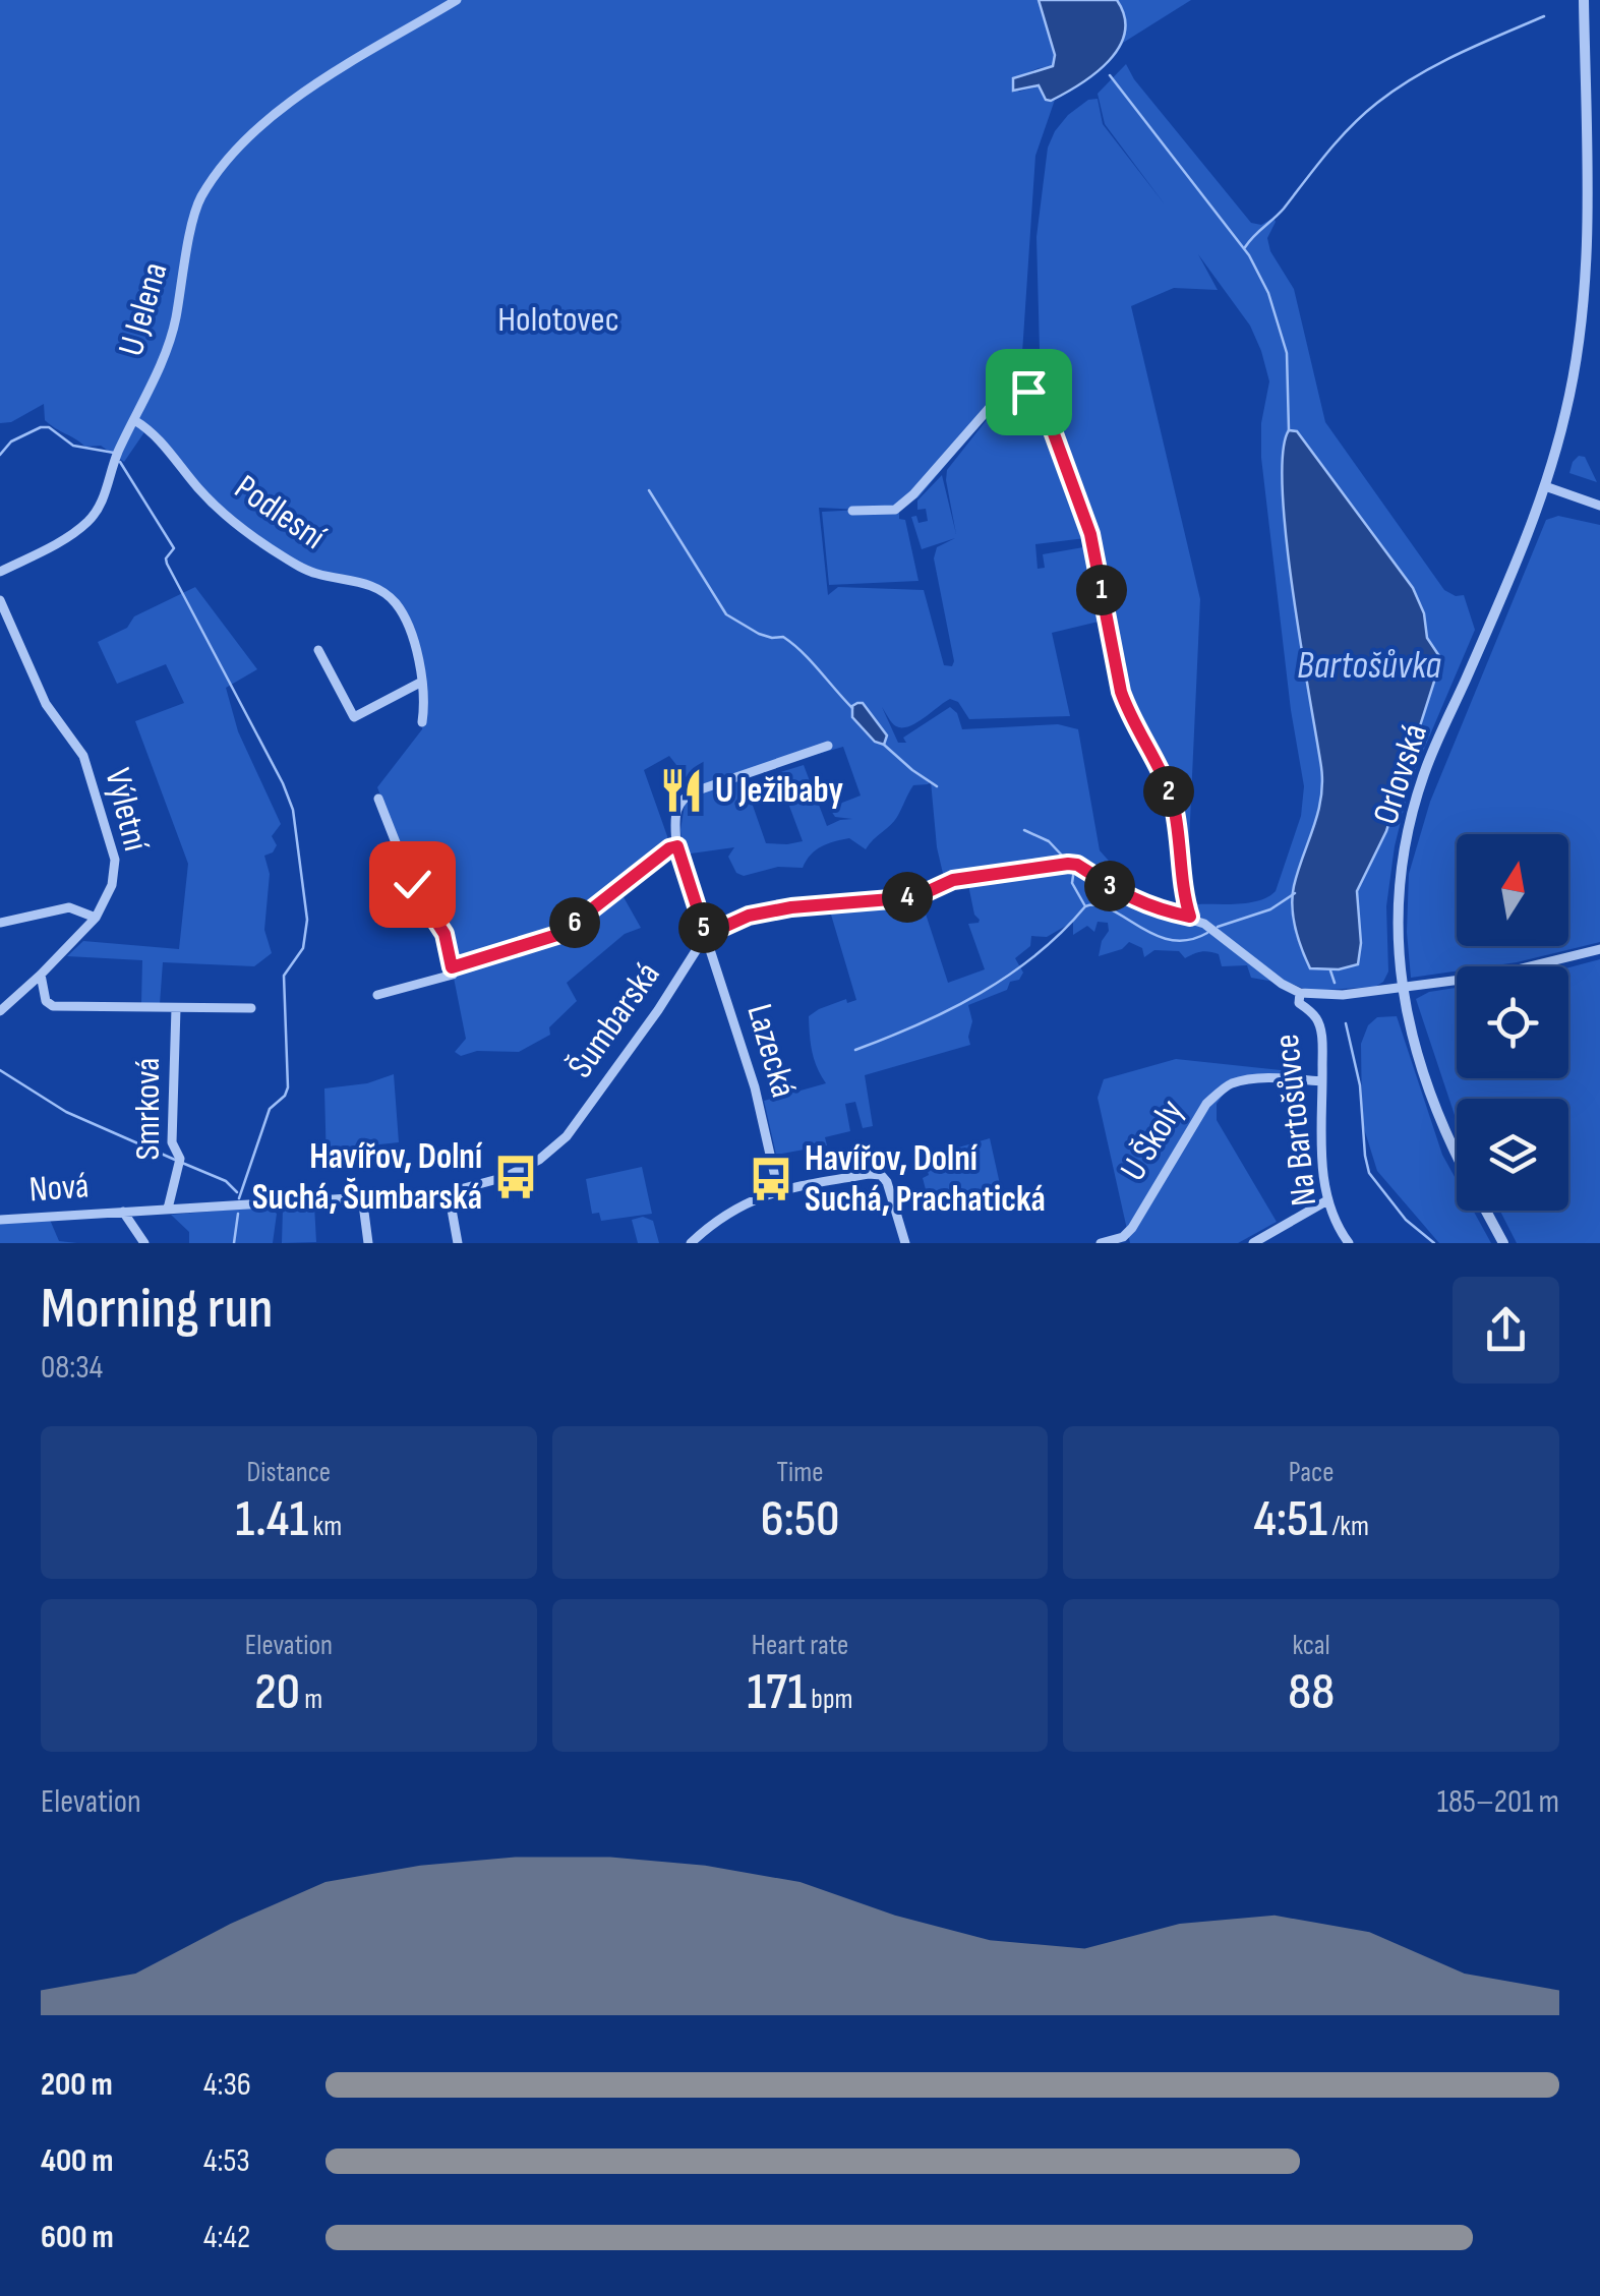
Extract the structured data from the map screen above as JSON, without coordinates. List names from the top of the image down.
{
  "streets": {
    "street": [
      "U Jelena",
      "Podlesní",
      "Orlovská",
      "Výletní",
      "Šumbarská",
      "Lazecká",
      "Smrková",
      "Na Bartošůvce",
      "U Školy",
      "Nová"
    ]
  },
  "crossings": [
    ["U Jelena", "Podlesní"],
    ["Výletní", "Smrková"],
    ["Šumbarská", "Lazecká"],
    ["Šumbarská", "Smrková"],
    ["Šumbarská", "Nová"],
    ["Na Bartošůvce", "U Školy"]
  ],
  "water": ["Bartošůvka"],
  "parks": ["Holotovec"],
  "places": {
    "restaurant": ["U Ježibaby"],
    "bus stop": ["Havířov, Dolní Suchá, Šumbarská", "Havířov, Dolní Suchá, Prachatická"]
  },
  "north": "top",
  "page": {
    "pins": [
      "1",
      "2",
      "3",
      "4",
      "6",
      "5"
    ],
    "heading": ["Morning run", "08:34"],
    "stats": [
      ["Distance", "1.41 km"],
      ["Time", "6:50"],
      ["Pace", "4:51 /km"],
      ["Elevation", "20 m"],
      ["Heart rate", "171 bpm"],
      ["kcal", "88"]
    ],
    "chart": ["Elevation", "185–201 m"],
    "list": [
      {
        "name": "200 m",
        "note": "4:36"
      },
      {
        "name": "400 m",
        "note": "4:53"
      },
      {
        "name": "600 m",
        "note": "4:42"
      }
    ]
  }
}
